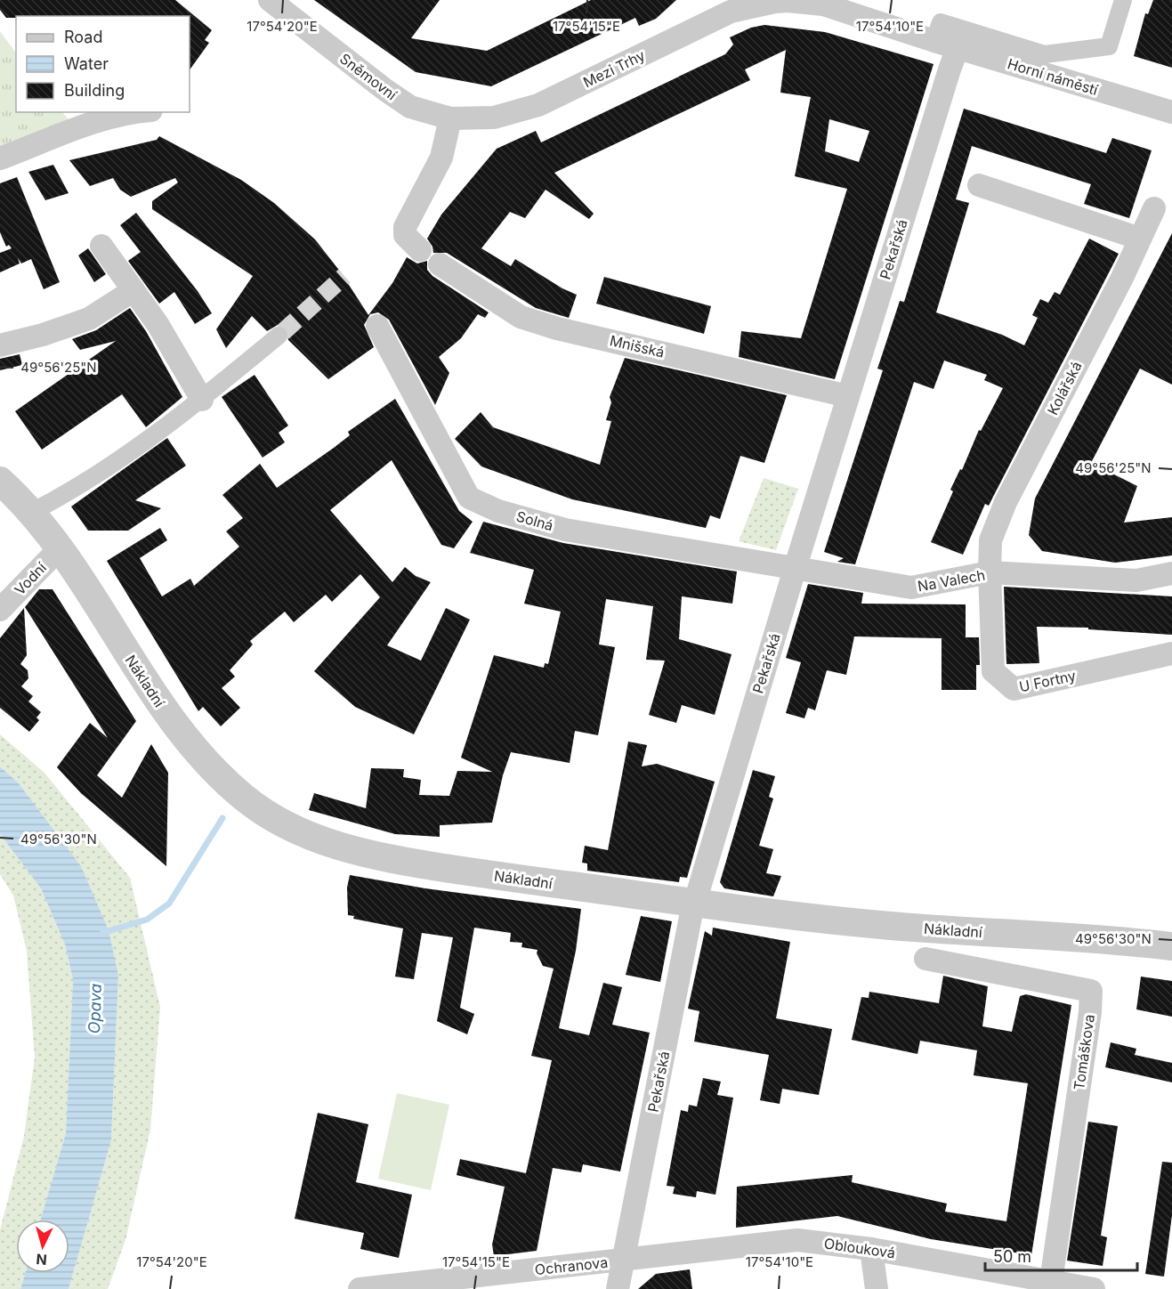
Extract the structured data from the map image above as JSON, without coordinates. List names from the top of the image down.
{
  "streets": {
    "street": [
      "Mezi Trhy",
      "Sněmovní",
      "Horní náměstí",
      "Pekařská",
      "Mnišská",
      "Kolářská",
      "Solná",
      "Vodní",
      "Na Valech",
      "Nákladní",
      "U Fortny",
      "Tomáškova",
      "Oblouková",
      "Ochranova"
    ]
  },
  "crossings": [
    ["Mezi Trhy", "Sněmovní"],
    ["Mezi Trhy", "Horní náměstí"],
    ["Horní náměstí", "Pekařská"],
    ["Pekařská", "Mnišská"],
    ["Pekařská", "Solná"],
    ["Pekařská", "Na Valech"],
    ["Pekařská", "Nákladní"],
    ["Pekařská", "Oblouková"],
    ["Pekařská", "Ochranova"],
    ["Kolářská", "Na Valech"],
    ["Kolářská", "U Fortny"],
    ["Solná", "Na Valech"],
    ["Vodní", "Nákladní"],
    ["Na Valech", "U Fortny"],
    ["Tomáškova", "Oblouková"],
    ["Oblouková", "Ochranova"]
  ],
  "water": ["Opava"],
  "legend": ["Road", "Water", "Building"],
  "scale_bar": "50 m",
  "north": "bottom",
  "coordinates": [
    "17°54'20\"E",
    "17°54'15\"E",
    "17°54'10\"E",
    "49°56'25\"N",
    "49°56'30\"N"
  ]
}
